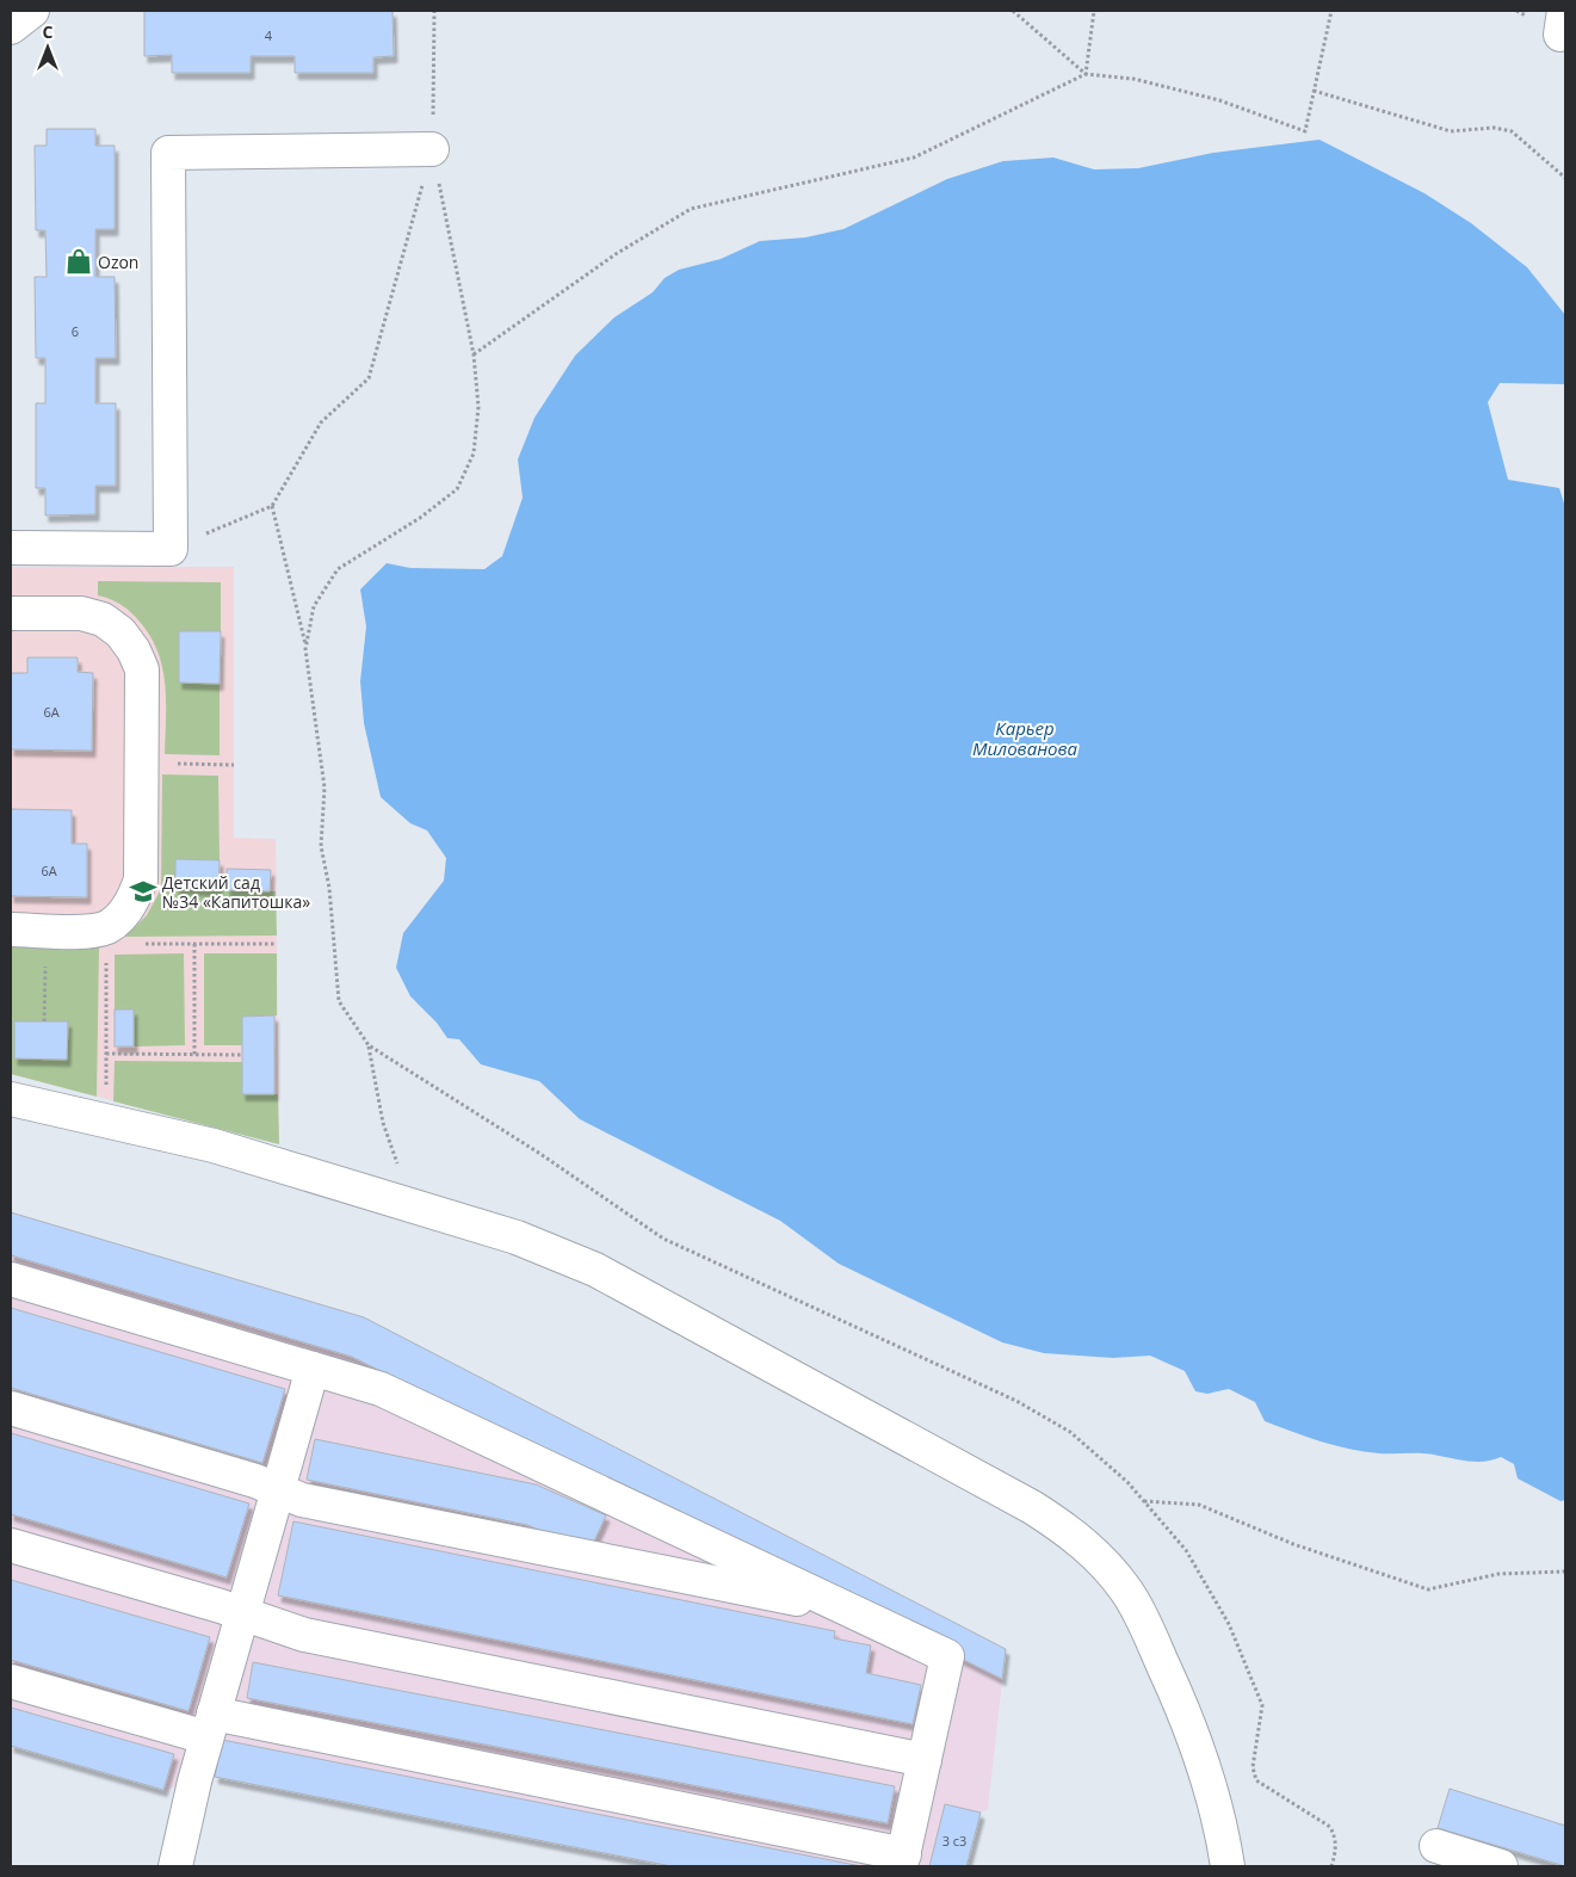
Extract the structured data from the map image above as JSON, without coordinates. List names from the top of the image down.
{
  "water": ["Карьер Милованова"],
  "places": {
    "shop": ["Ozon"],
    "school or university": ["Детский сад №34 «Капитошка»"]
  },
  "house_numbers": [
    "4",
    "6",
    "6А",
    "6А",
    "3 с3"
  ],
  "north": "top"
}
